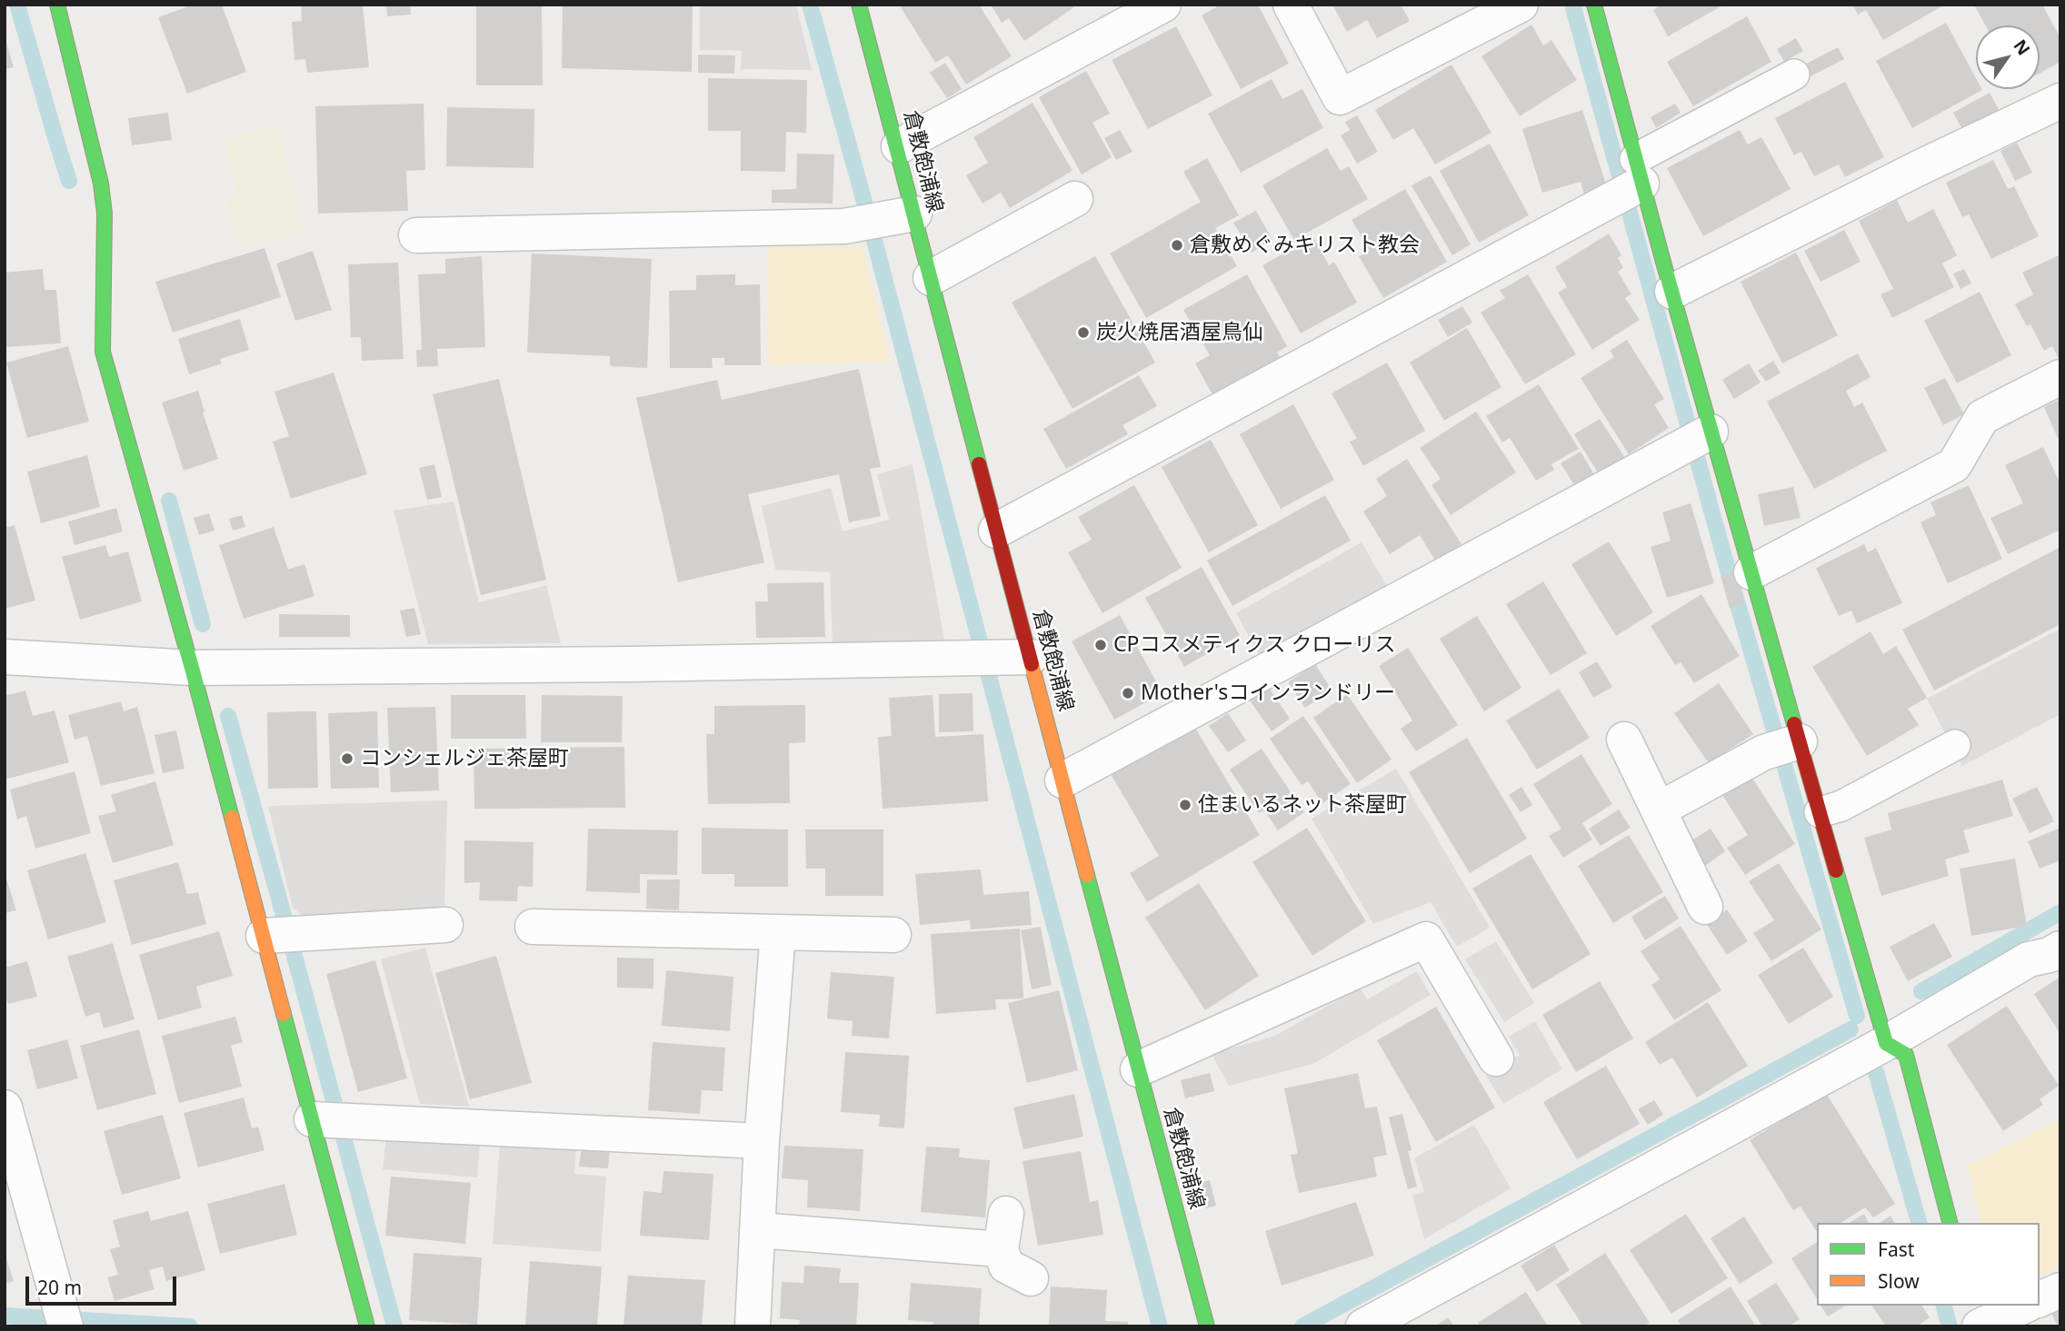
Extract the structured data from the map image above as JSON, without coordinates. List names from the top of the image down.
{
  "streets": {
    "street": ["倉敷飽浦線"]
  },
  "places": [
    "倉敷めぐみキリスト教会",
    "炭火焼居酒屋鳥仙",
    "CPコスメティクス クローリス",
    "Mother'sコインランドリー",
    "コンシェルジェ茶屋町",
    "住まいるネット茶屋町"
  ],
  "legend": ["Fast", "Slow"],
  "scale_bar": "20 m",
  "north": "top right"
}
